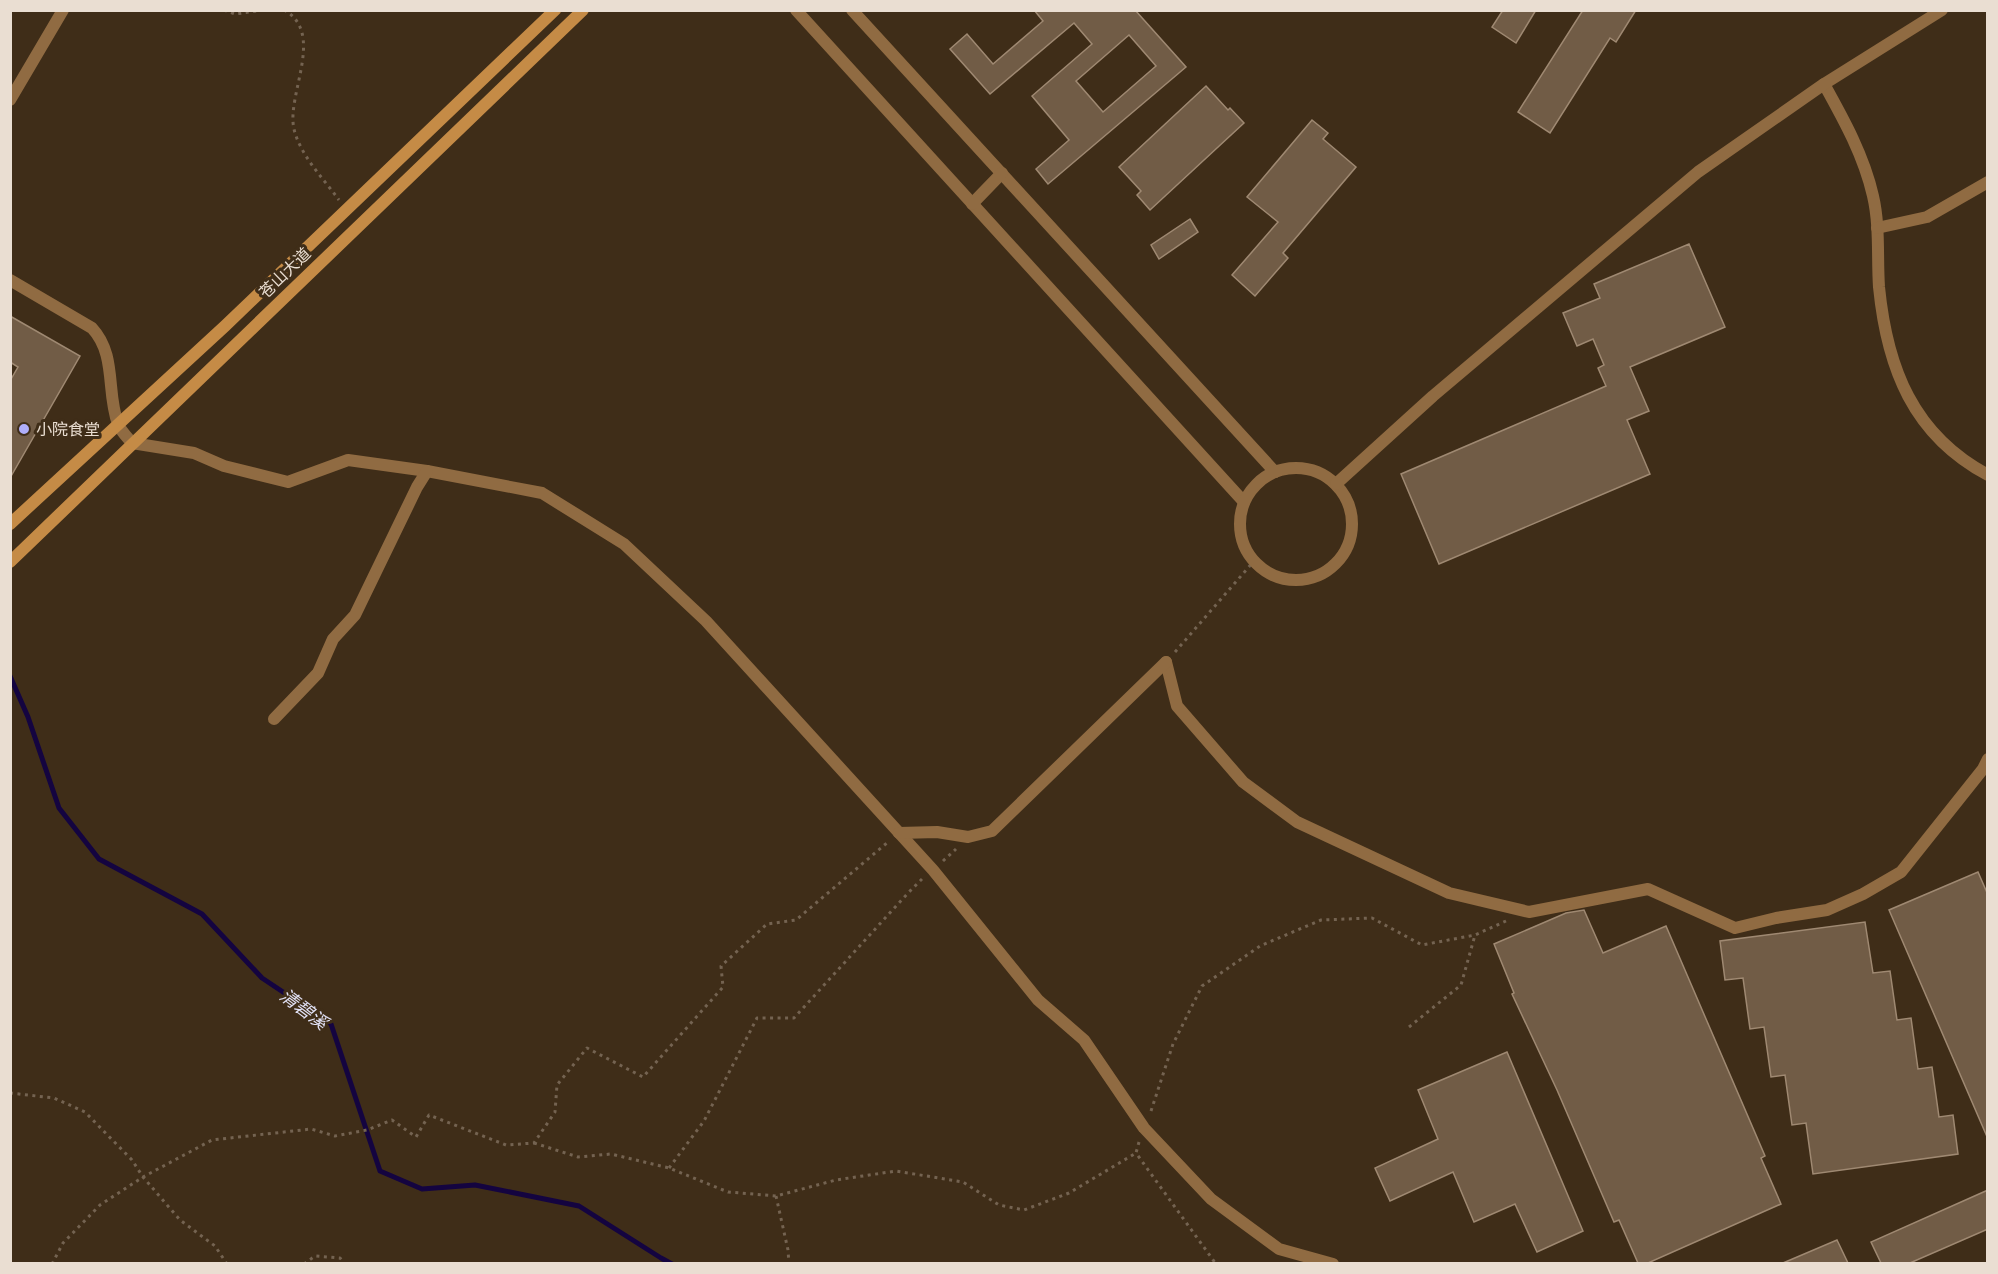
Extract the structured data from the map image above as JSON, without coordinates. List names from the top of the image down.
{
  "streets": {
    "main road": ["苍山大道"]
  },
  "water": ["清碧溪"],
  "places": ["小院食堂"]
}
